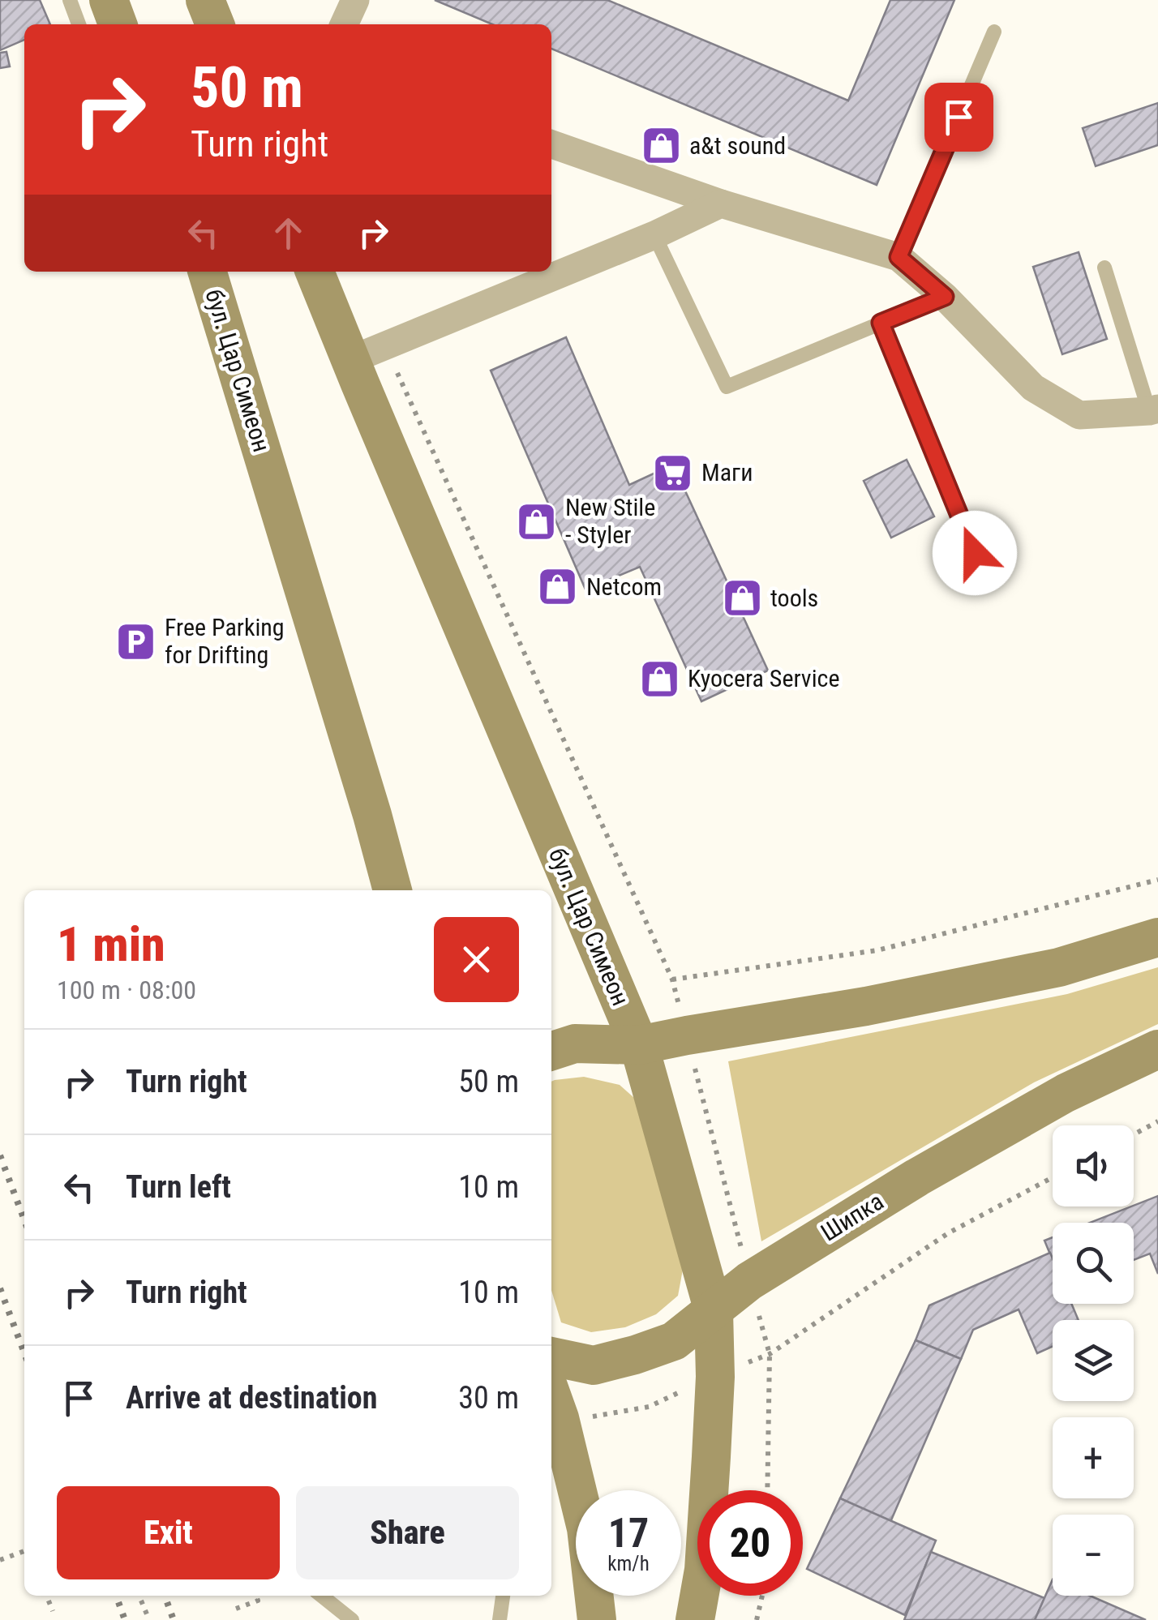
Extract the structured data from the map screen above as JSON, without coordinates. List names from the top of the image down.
{
  "streets": {
    "main road": ["бул. Цар Симеон", "Шипка"]
  },
  "crossings": [
    ["бул. Цар Симеон", "Шипка"]
  ],
  "places": {
    "shop": [
      "a&t sound",
      "New Stile - Styler",
      "Netcom",
      "tools",
      "Kyocera Service"
    ],
    "supermarket": ["Маги"],
    "parking": ["Free Parking for Drifting"]
  },
  "page": {
    "turn": ["50 m", "Turn right"],
    "heading": ["1 min", "100 m · 08:00"],
    "list": [
      {
        "name": "Turn right",
        "value": "50 m"
      },
      {
        "name": "Turn left",
        "value": "10 m"
      },
      {
        "name": "Turn right",
        "value": "10 m"
      },
      {
        "name": "Arrive at destination",
        "value": "30 m"
      }
    ],
    "map_buttons": ["+", "−"],
    "buttons": ["Exit", "Share"],
    "speed": "17 km/h",
    "limit": "20"
  }
}
